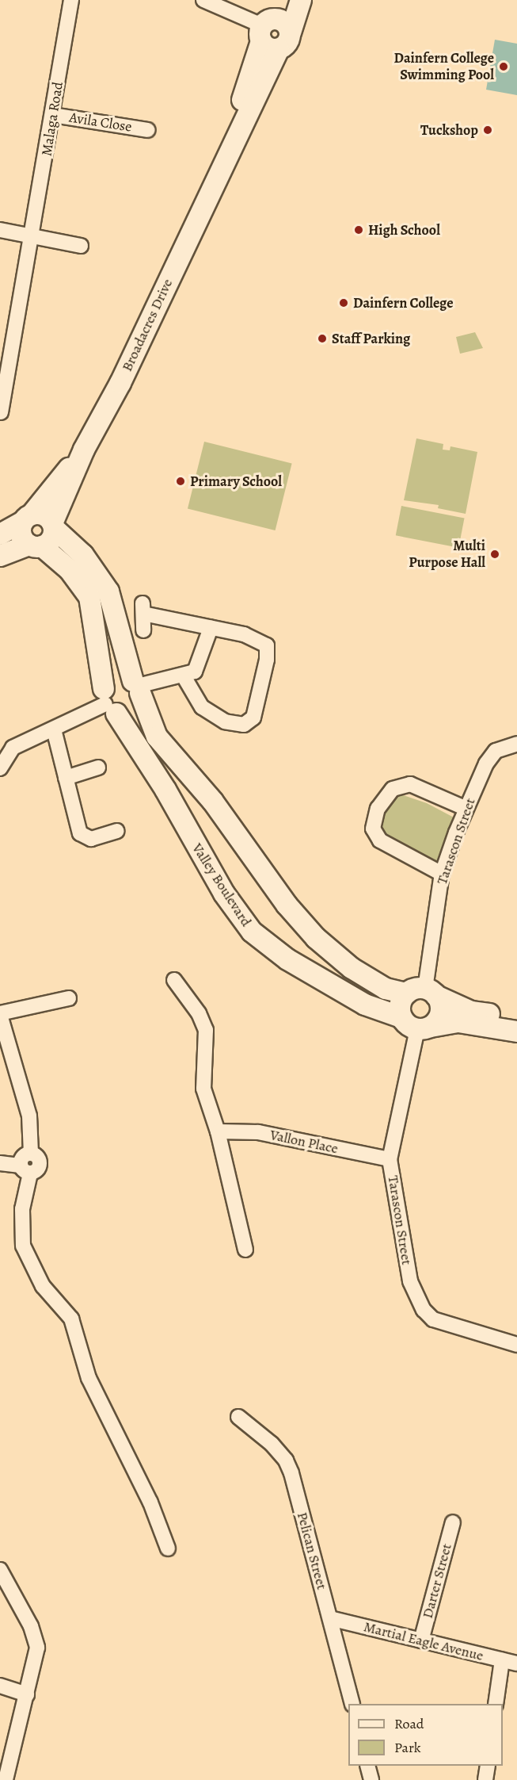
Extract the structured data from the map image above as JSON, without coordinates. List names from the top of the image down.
{
  "streets": {
    "street": [
      "Malaga Road",
      "Avila Close",
      "Broadacres Drive",
      "Tarascon Street",
      "Valley Boulevard",
      "Vallon Place",
      "Pelican Street",
      "Darter Street",
      "Martial Eagle Avenue"
    ]
  },
  "crossings": [
    ["Malaga Road", "Avila Close"],
    ["Broadacres Drive", "Valley Boulevard"],
    ["Tarascon Street", "Valley Boulevard"],
    ["Tarascon Street", "Vallon Place"],
    ["Pelican Street", "Martial Eagle Avenue"],
    ["Darter Street", "Martial Eagle Avenue"]
  ],
  "places": [
    "Dainfern College Swimming Pool",
    "Tuckshop",
    "High School",
    "Dainfern College",
    "Staff Parking",
    "Primary School",
    "Multi Purpose Hall"
  ],
  "legend": ["Road", "Park"]
}
